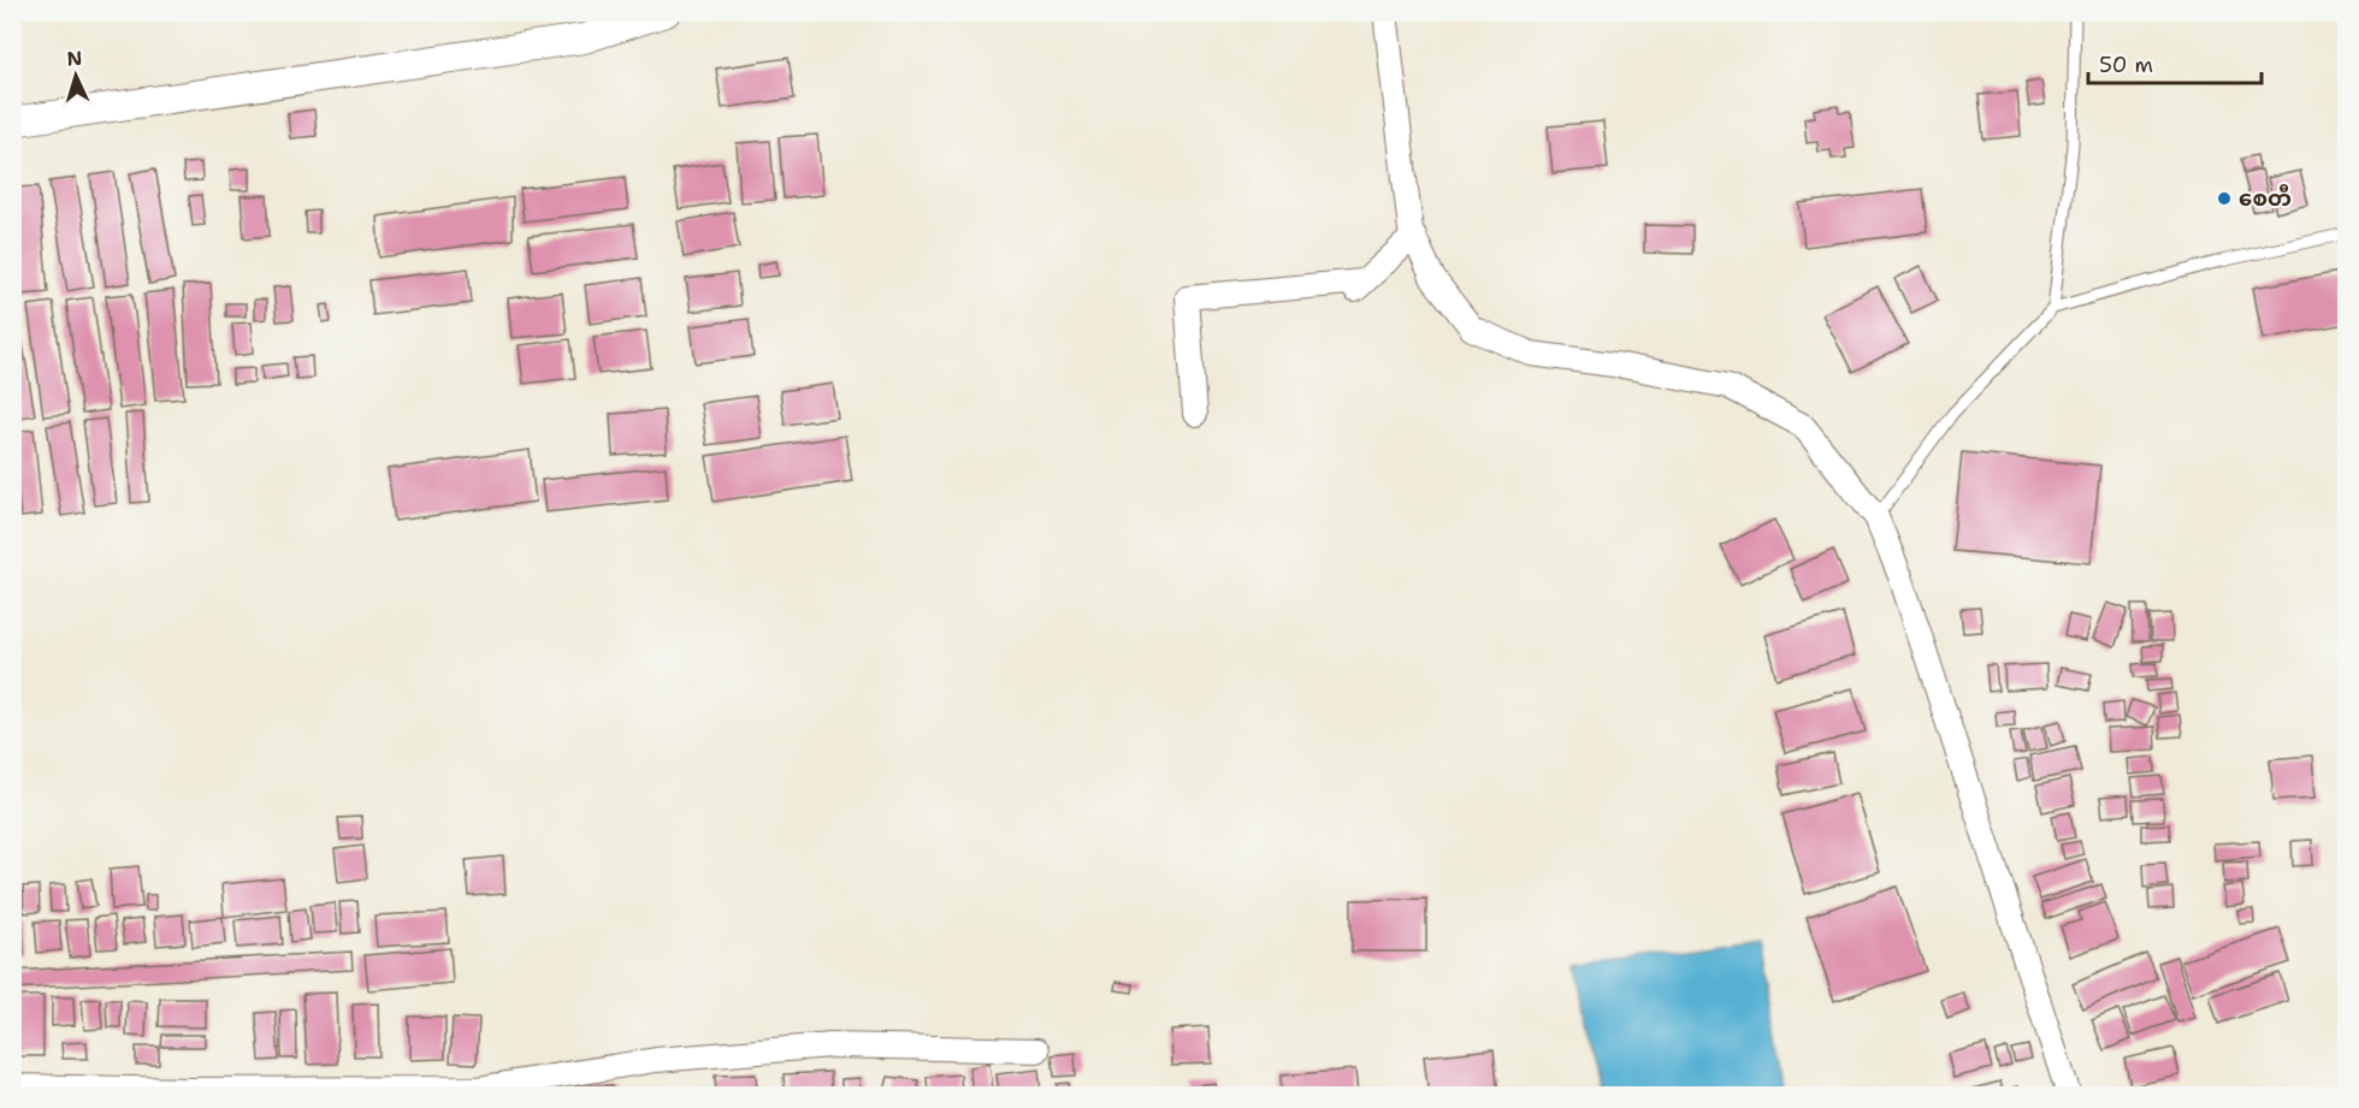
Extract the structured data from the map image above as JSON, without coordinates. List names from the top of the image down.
{
  "places": ["စေတီ"],
  "scale_bar": "50 m",
  "north": "top"
}
